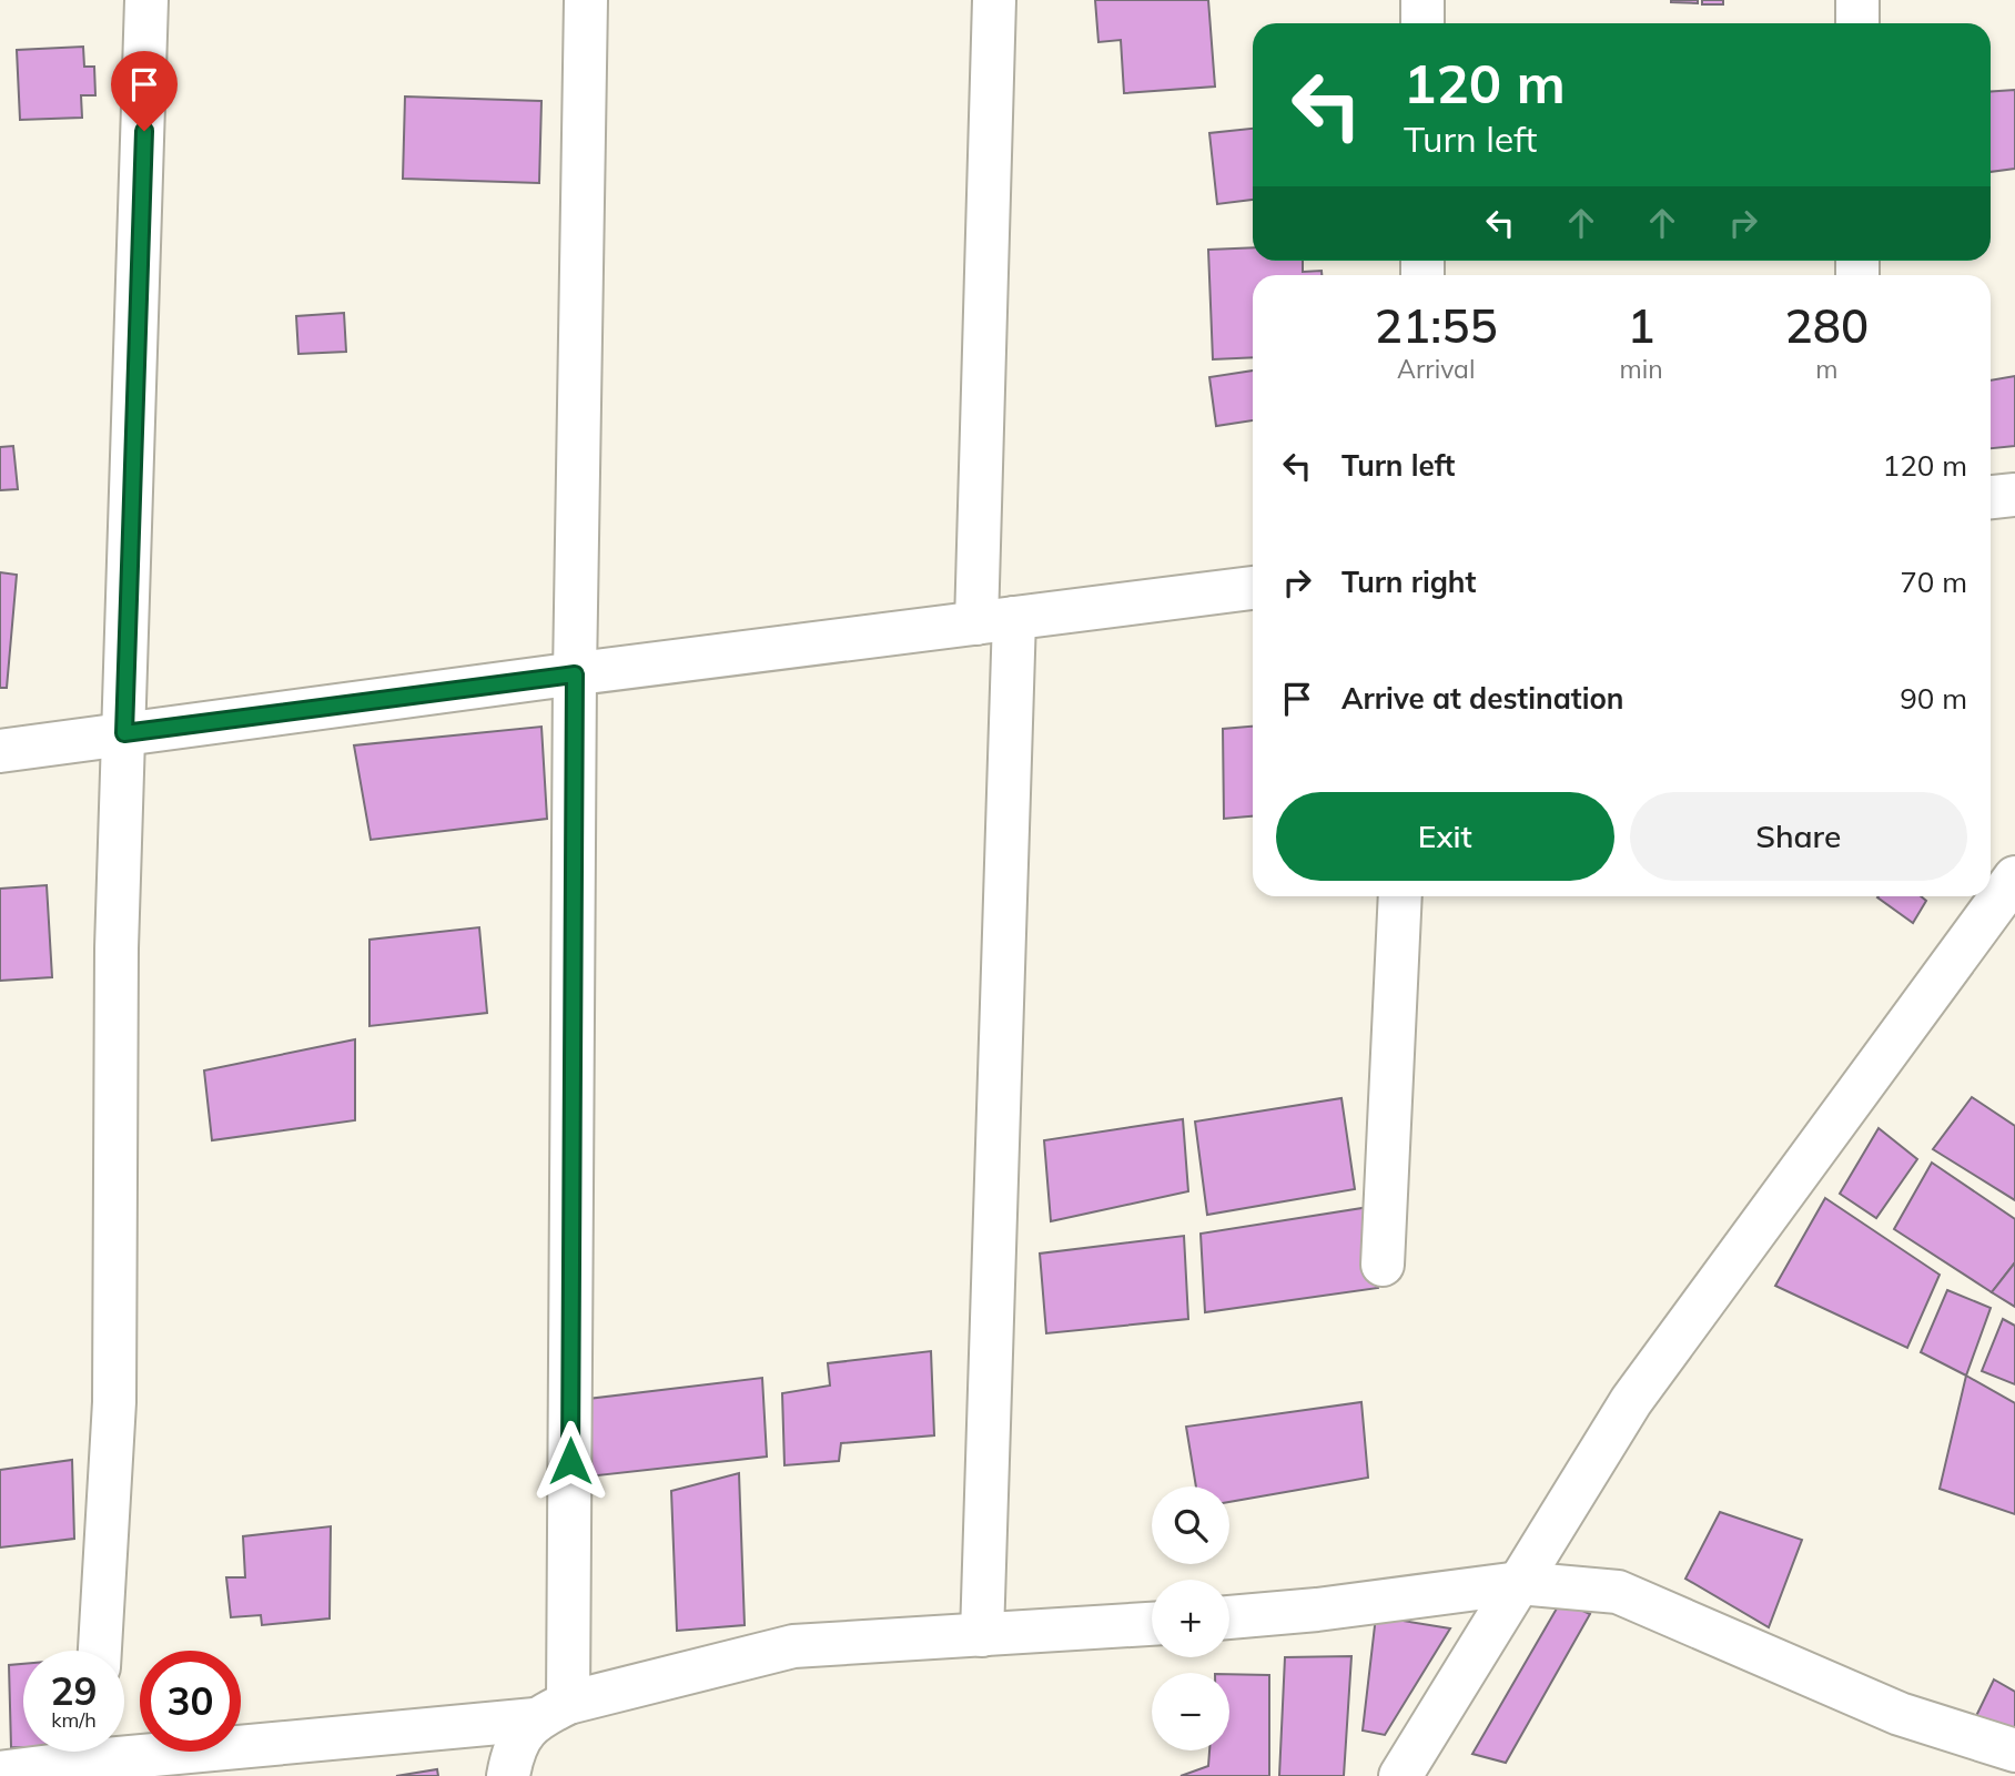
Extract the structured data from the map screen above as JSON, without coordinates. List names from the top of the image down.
{
  "page": {
    "turn": ["120 m", "Turn left"],
    "eta": [
      "21:55",
      "Arrival",
      "1",
      "min",
      "280",
      "m"
    ],
    "list": [
      {
        "name": "Turn left",
        "value": "120 m"
      },
      {
        "name": "Turn right",
        "value": "70 m"
      },
      {
        "name": "Arrive at destination",
        "value": "90 m"
      }
    ],
    "buttons": ["Exit", "Share"],
    "map_buttons": ["+", "−"],
    "speed": "29 km/h",
    "limit": "30"
  }
}
